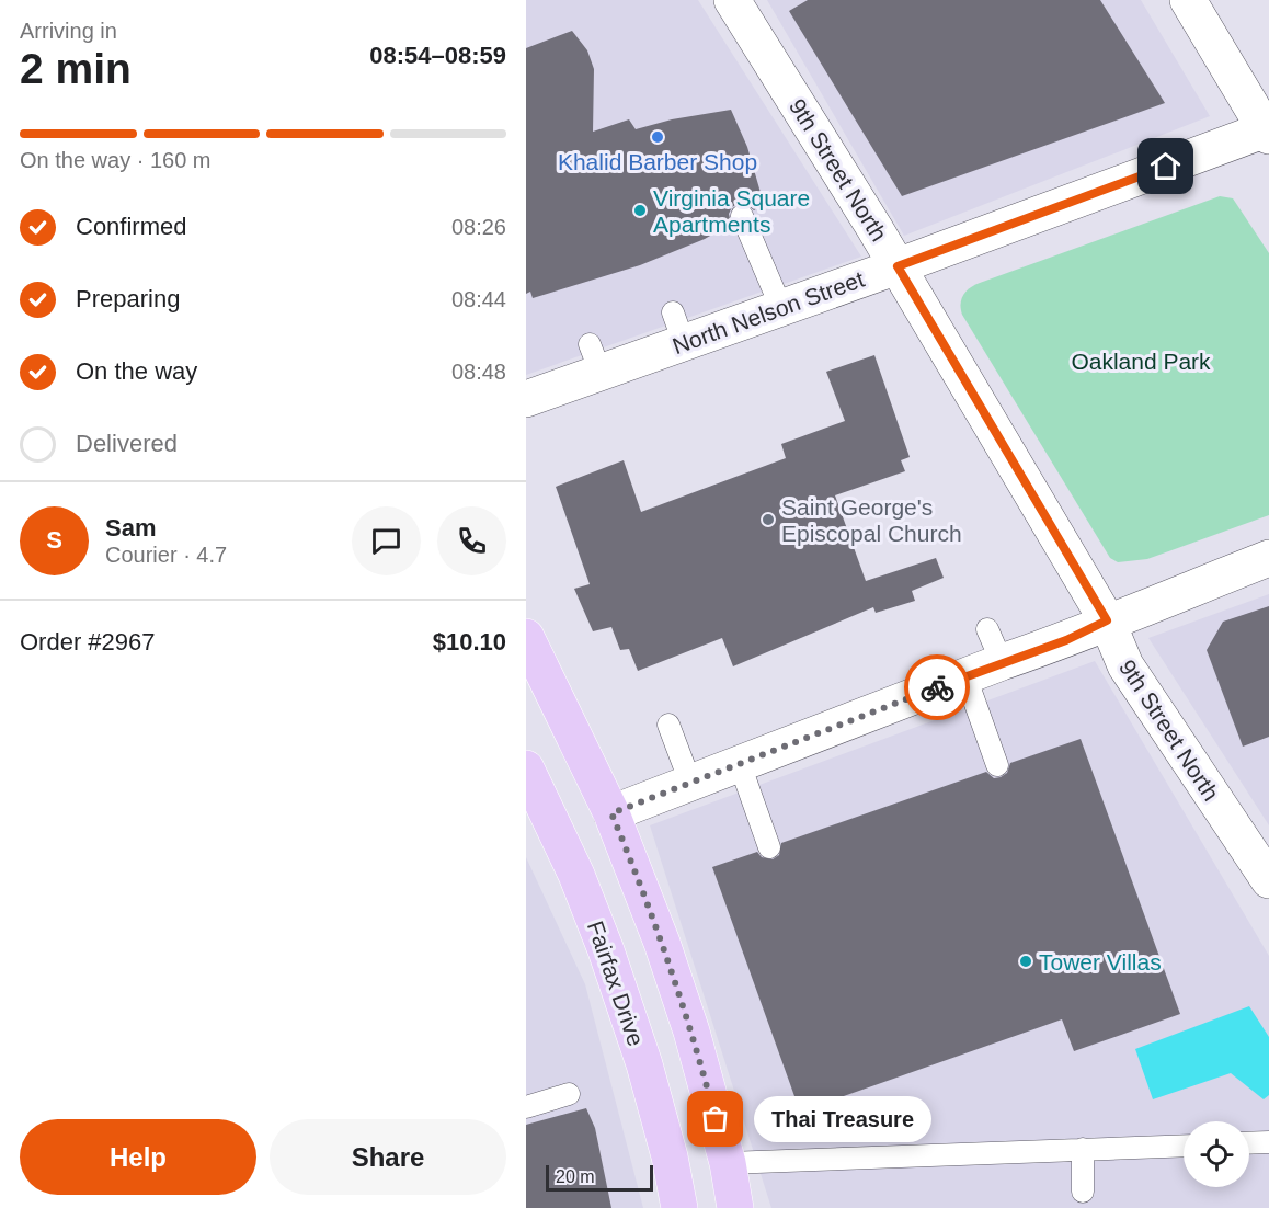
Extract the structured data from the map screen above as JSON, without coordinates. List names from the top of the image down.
{
  "streets": {
    "main road": ["Fairfax Drive"],
    "street": ["9th Street North", "North Nelson Street"]
  },
  "crossings": [
    ["9th Street North", "North Nelson Street"]
  ],
  "parks": ["Oakland Park"],
  "places": [
    "Khalid Barber Shop",
    "Virginia Square Apartments",
    "Saint George's Episcopal Church",
    "Tower Villas",
    "Thai Treasure"
  ],
  "scale_bar": "20 m",
  "page": {
    "heading": ["2 min", "Arriving in", "08:54–08:59"],
    "panel": [
      "Sam",
      "Courier · 4.7",
      "Order #2967",
      "$10.10"
    ],
    "bar": "On the way · 160 m",
    "list": [
      ["Confirmed", "08:26"],
      ["Preparing", "08:44"],
      ["On the way", "08:48"],
      "Delivered"
    ],
    "round": "S",
    "bubble": "Thai Treasure",
    "buttons": ["Help", "Share"],
    "scale": "20 m"
  }
}
